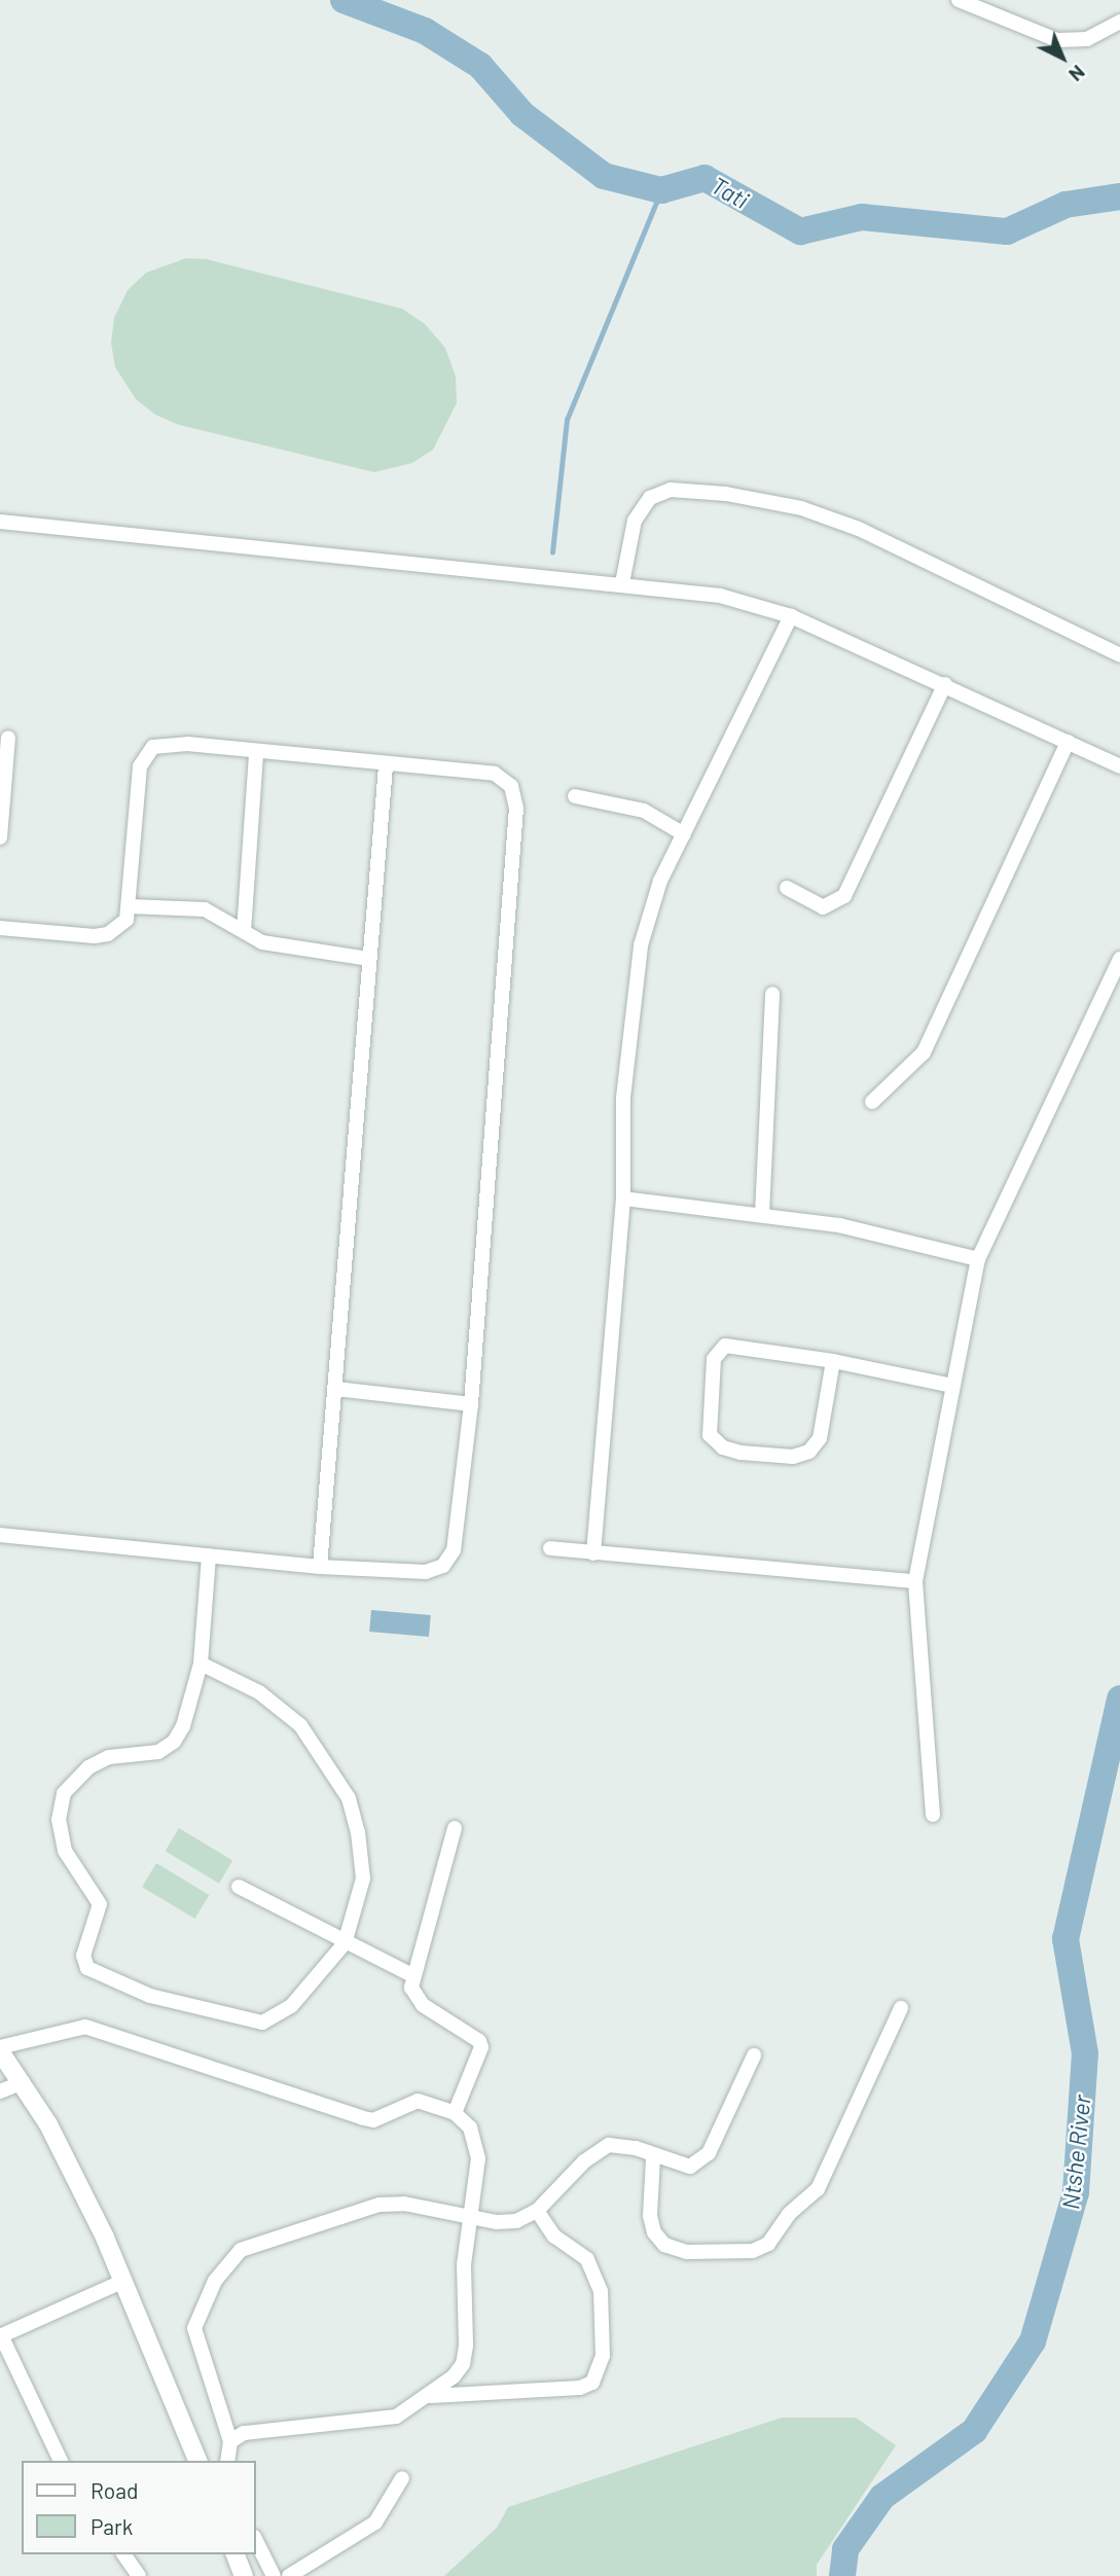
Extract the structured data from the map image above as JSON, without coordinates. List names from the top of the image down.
{
  "water": ["Tati", "Ntshe River"],
  "legend": ["Road", "Park"],
  "north": "bottom right"
}
